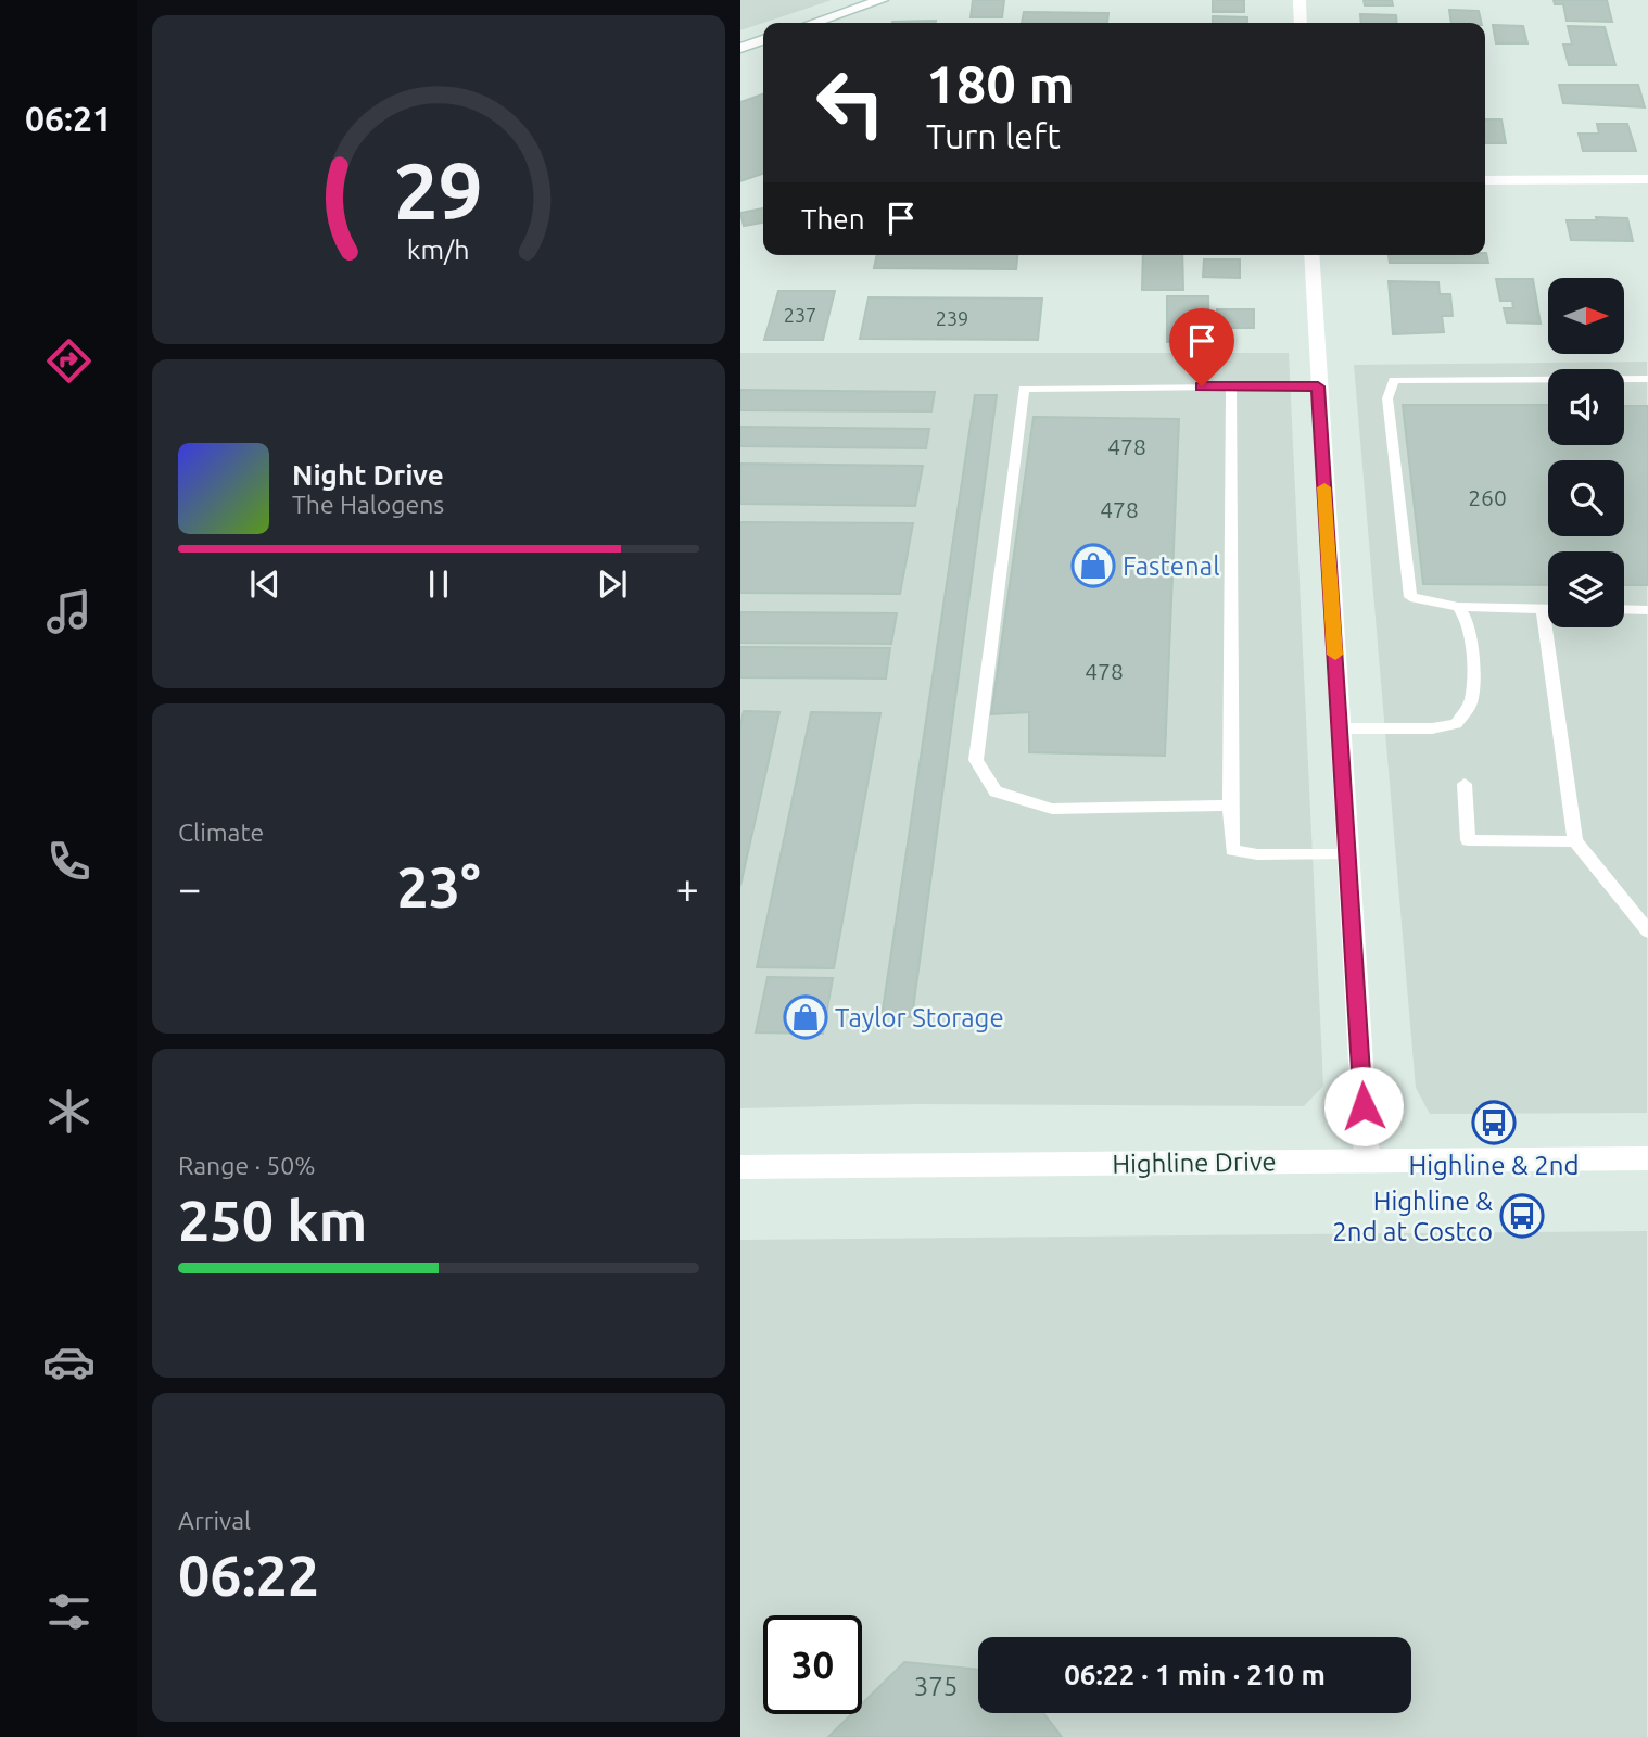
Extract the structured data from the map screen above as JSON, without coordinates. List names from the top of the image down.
{
  "streets": {
    "street": ["Highline Drive"]
  },
  "places": {
    "shop": ["Fastenal", "Taylor Storage"],
    "bus stop": ["Highline & 2nd", "Highline & 2nd at Costco"]
  },
  "house_numbers": [
    "237",
    "239",
    "478",
    "260",
    "478",
    "478",
    "375"
  ],
  "north": "right",
  "page": {
    "tabs": "06:21",
    "turn": ["180 m", "Turn left"],
    "then": "Then",
    "song": ["Night Drive", "The Halogens"],
    "tile": [
      "Climate",
      ["Range · 50%", "250 km"],
      ["Arrival", "06:22"]
    ],
    "heat": ["−", "23°", "+"],
    "limit": "30",
    "trip": "06:22 · 1 min · 210 m",
    "gauge": ["29", "km/h"]
  }
}
